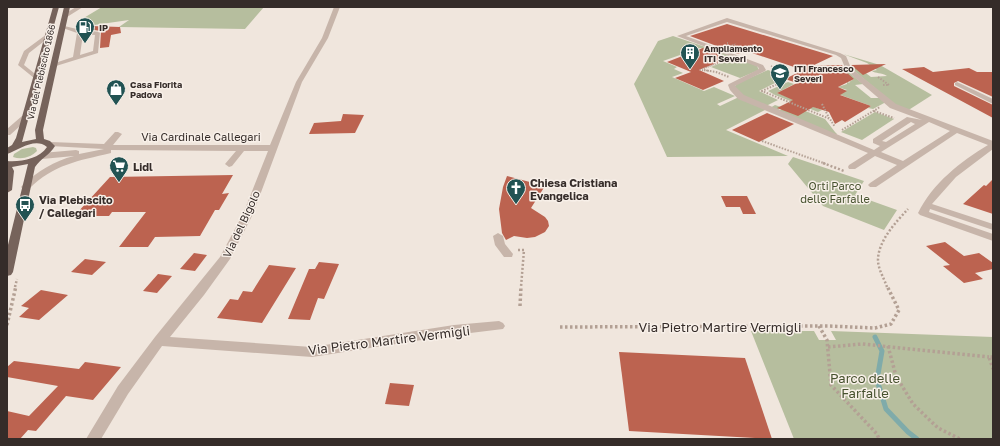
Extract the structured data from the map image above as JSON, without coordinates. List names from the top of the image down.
{
  "streets": {
    "main road": ["Via del Plebiscito 1866"],
    "street": ["Via Cardinale Callegari", "Via del Bigolo", "Via Pietro Martire Vermigli"]
  },
  "crossings": [
    ["Via Cardinale Callegari", "Via del Bigolo"],
    ["Via del Bigolo", "Via Pietro Martire Vermigli"]
  ],
  "parks": ["Orti Parco delle Farfalle", "Parco delle Farfalle"],
  "places": {
    "fuel station": ["IP"],
    "building": ["Ampliamento ITI Severi"],
    "school or university": ["ITI Francesco Severi"],
    "shop": ["Casa Fiorita Padova"],
    "supermarket": ["Lidl"],
    "church": ["Chiesa Cristiana Evangelica"],
    "bus stop": ["Via Plebiscito / Callegari"]
  }
}
